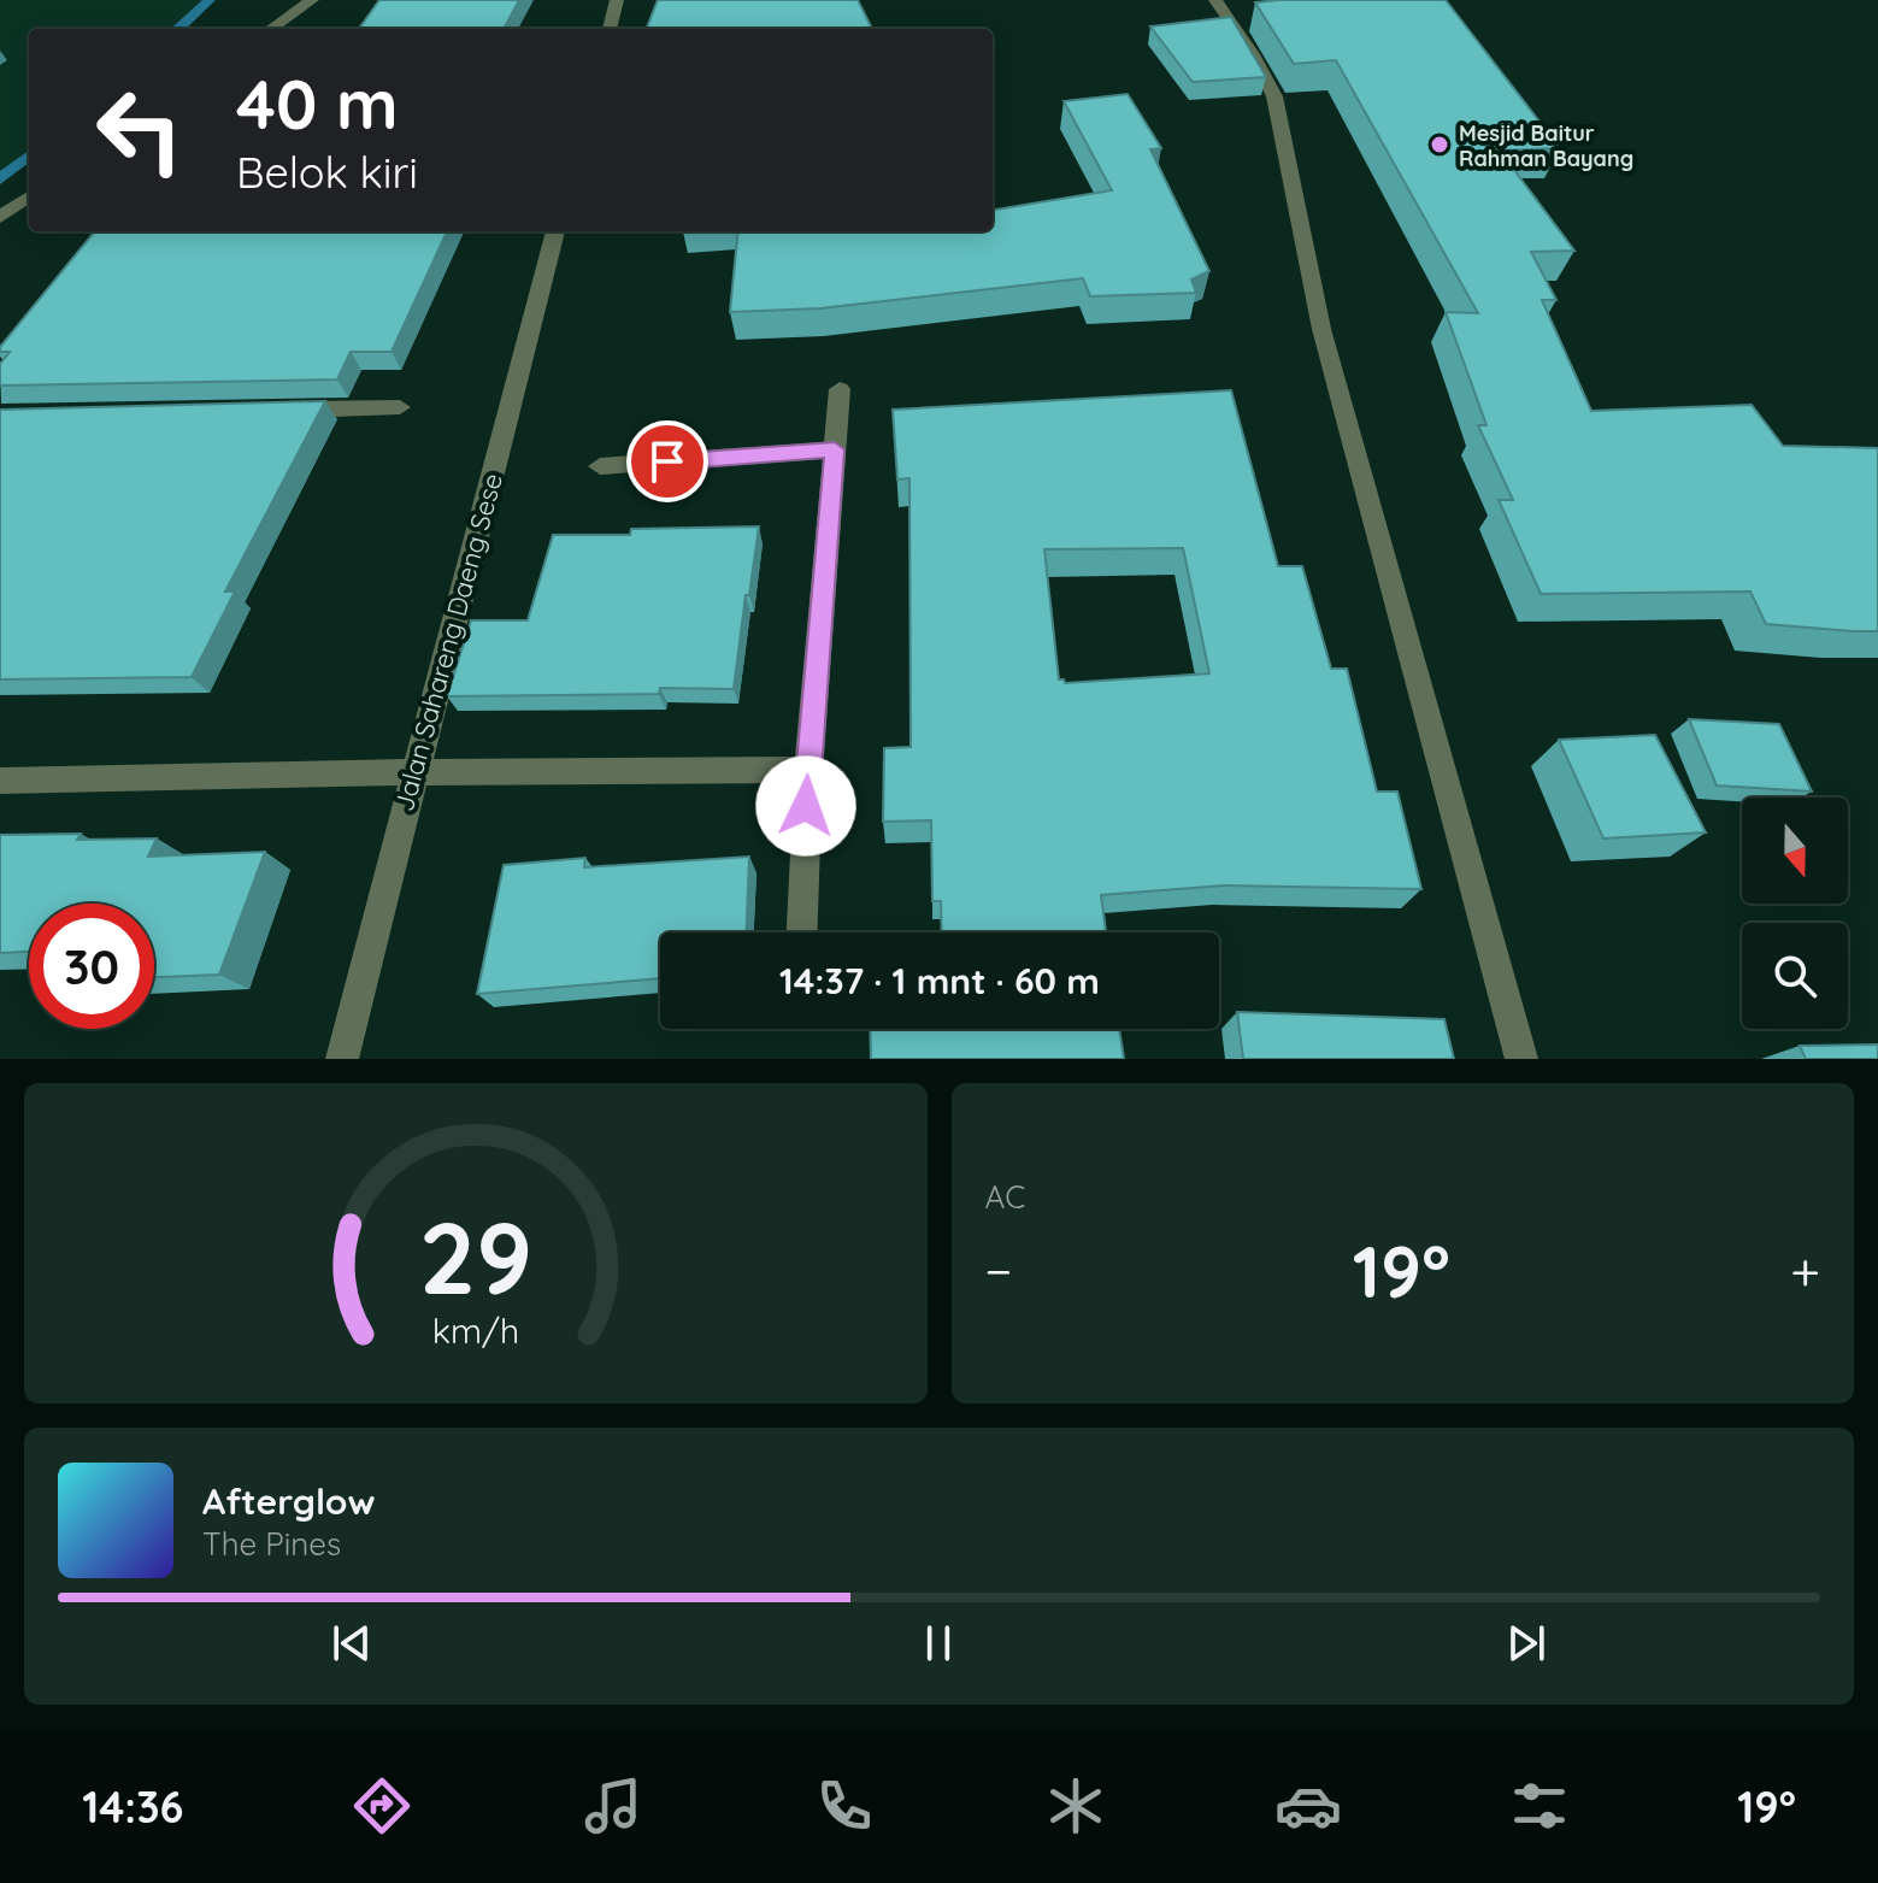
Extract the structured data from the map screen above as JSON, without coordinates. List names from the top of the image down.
{
  "streets": {
    "street": ["Jalan Sahareng Daeng Sese"]
  },
  "places": ["Mesjid Baitur Rahman Bayang"],
  "north": "bottom",
  "page": {
    "turn": ["40 m", "Belok kiri"],
    "limit": "30",
    "trip": "14:37 · 1 mnt · 60 m",
    "tile": "AC",
    "heat": ["−", "19°", "+"],
    "song": ["Afterglow", "The Pines"],
    "tabs": ["14:36", "19°"],
    "gauge": ["29", "km/h"]
  }
}
